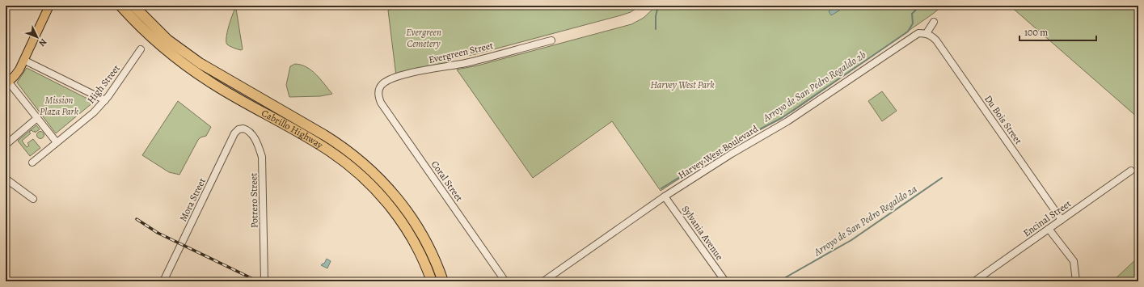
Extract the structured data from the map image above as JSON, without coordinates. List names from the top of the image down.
{
  "streets": {
    "highway": ["Cabrillo Highway"],
    "street": [
      "Evergreen Street",
      "High Street",
      "Du Bois Street",
      "Harvey West Boulevard",
      "Coral Street",
      "Mora Street",
      "Potrero Street",
      "Encinal Street",
      "Sylvania Avenue"
    ]
  },
  "crossings": [
    ["Evergreen Street", "Coral Street"],
    ["Du Bois Street", "Harvey West Boulevard"],
    ["Du Bois Street", "Encinal Street"],
    ["Harvey West Boulevard", "Sylvania Avenue"],
    ["Mora Street", "Potrero Street"]
  ],
  "water": ["Arroyo de San Pedro Regaldo 2b", "Arroyo de San Pedro Regaldo 2a"],
  "parks": ["Evergreen Cemetery", "Harvey West Park", "Mission Plaza Park"],
  "scale_bar": "100 m",
  "north": "bottom right"
}
